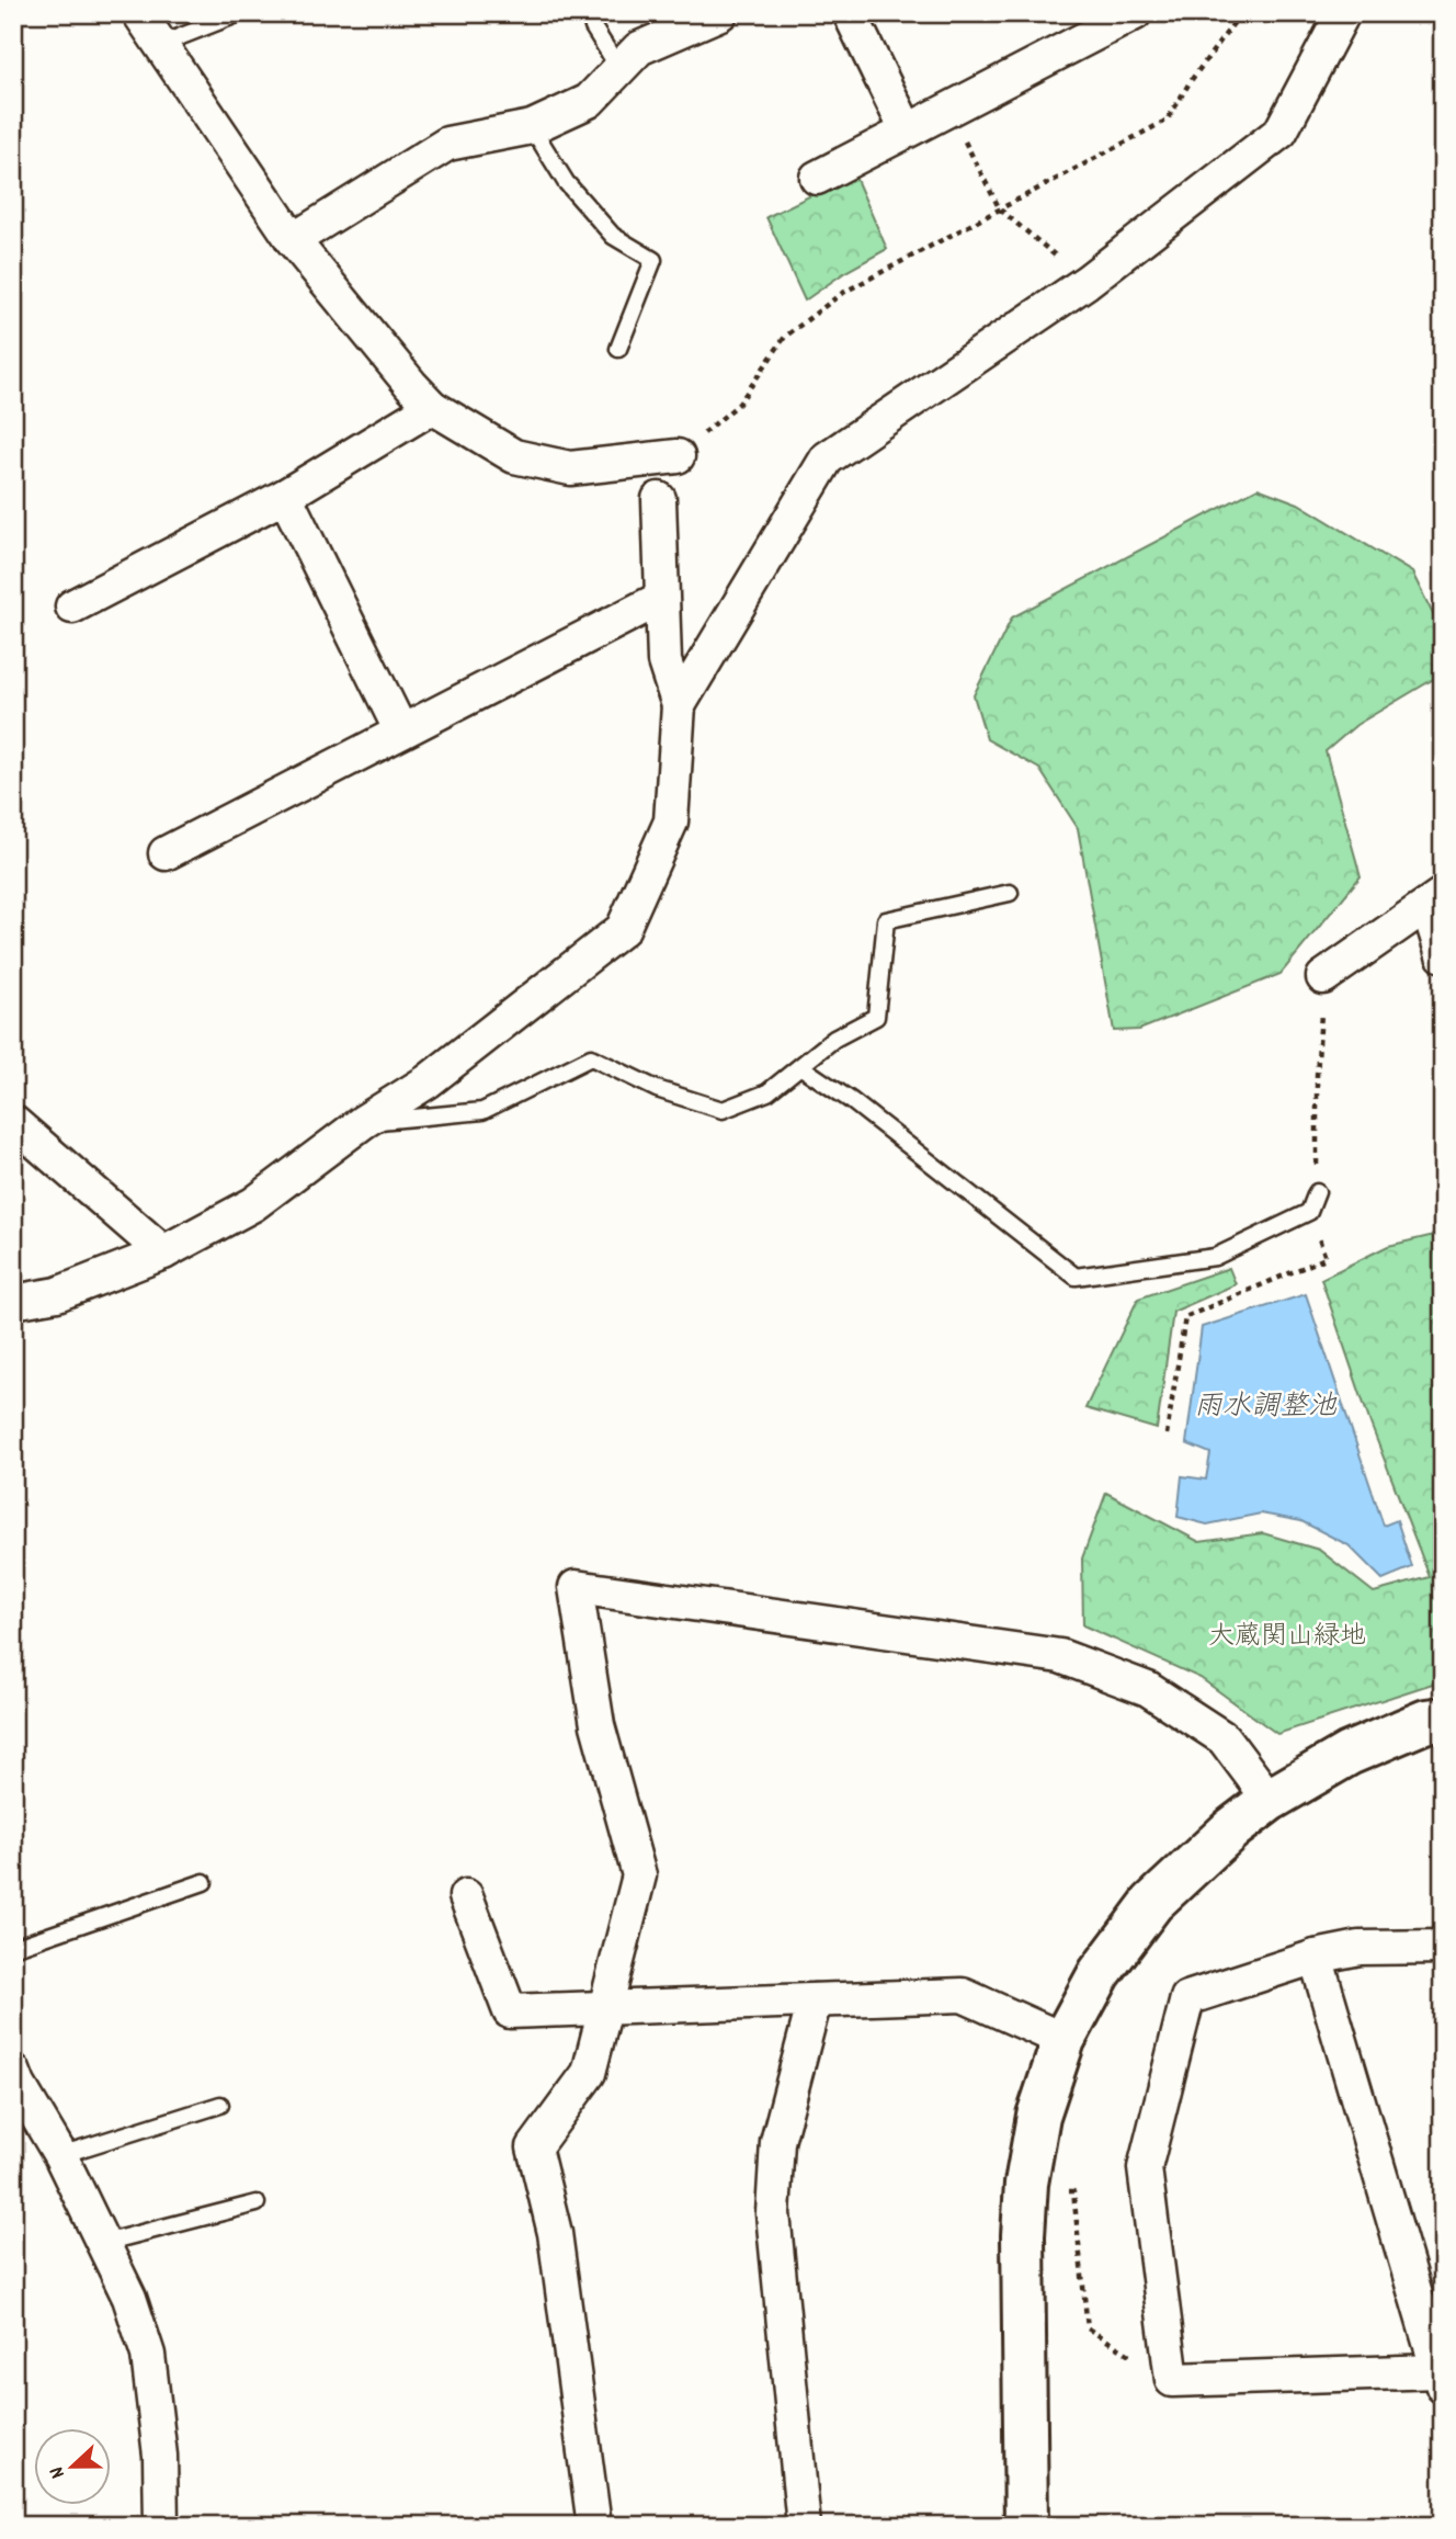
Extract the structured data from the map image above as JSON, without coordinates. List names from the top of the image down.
{
  "water": ["雨水調整池"],
  "parks": ["大蔵関山緑地"],
  "north": "left"
}
